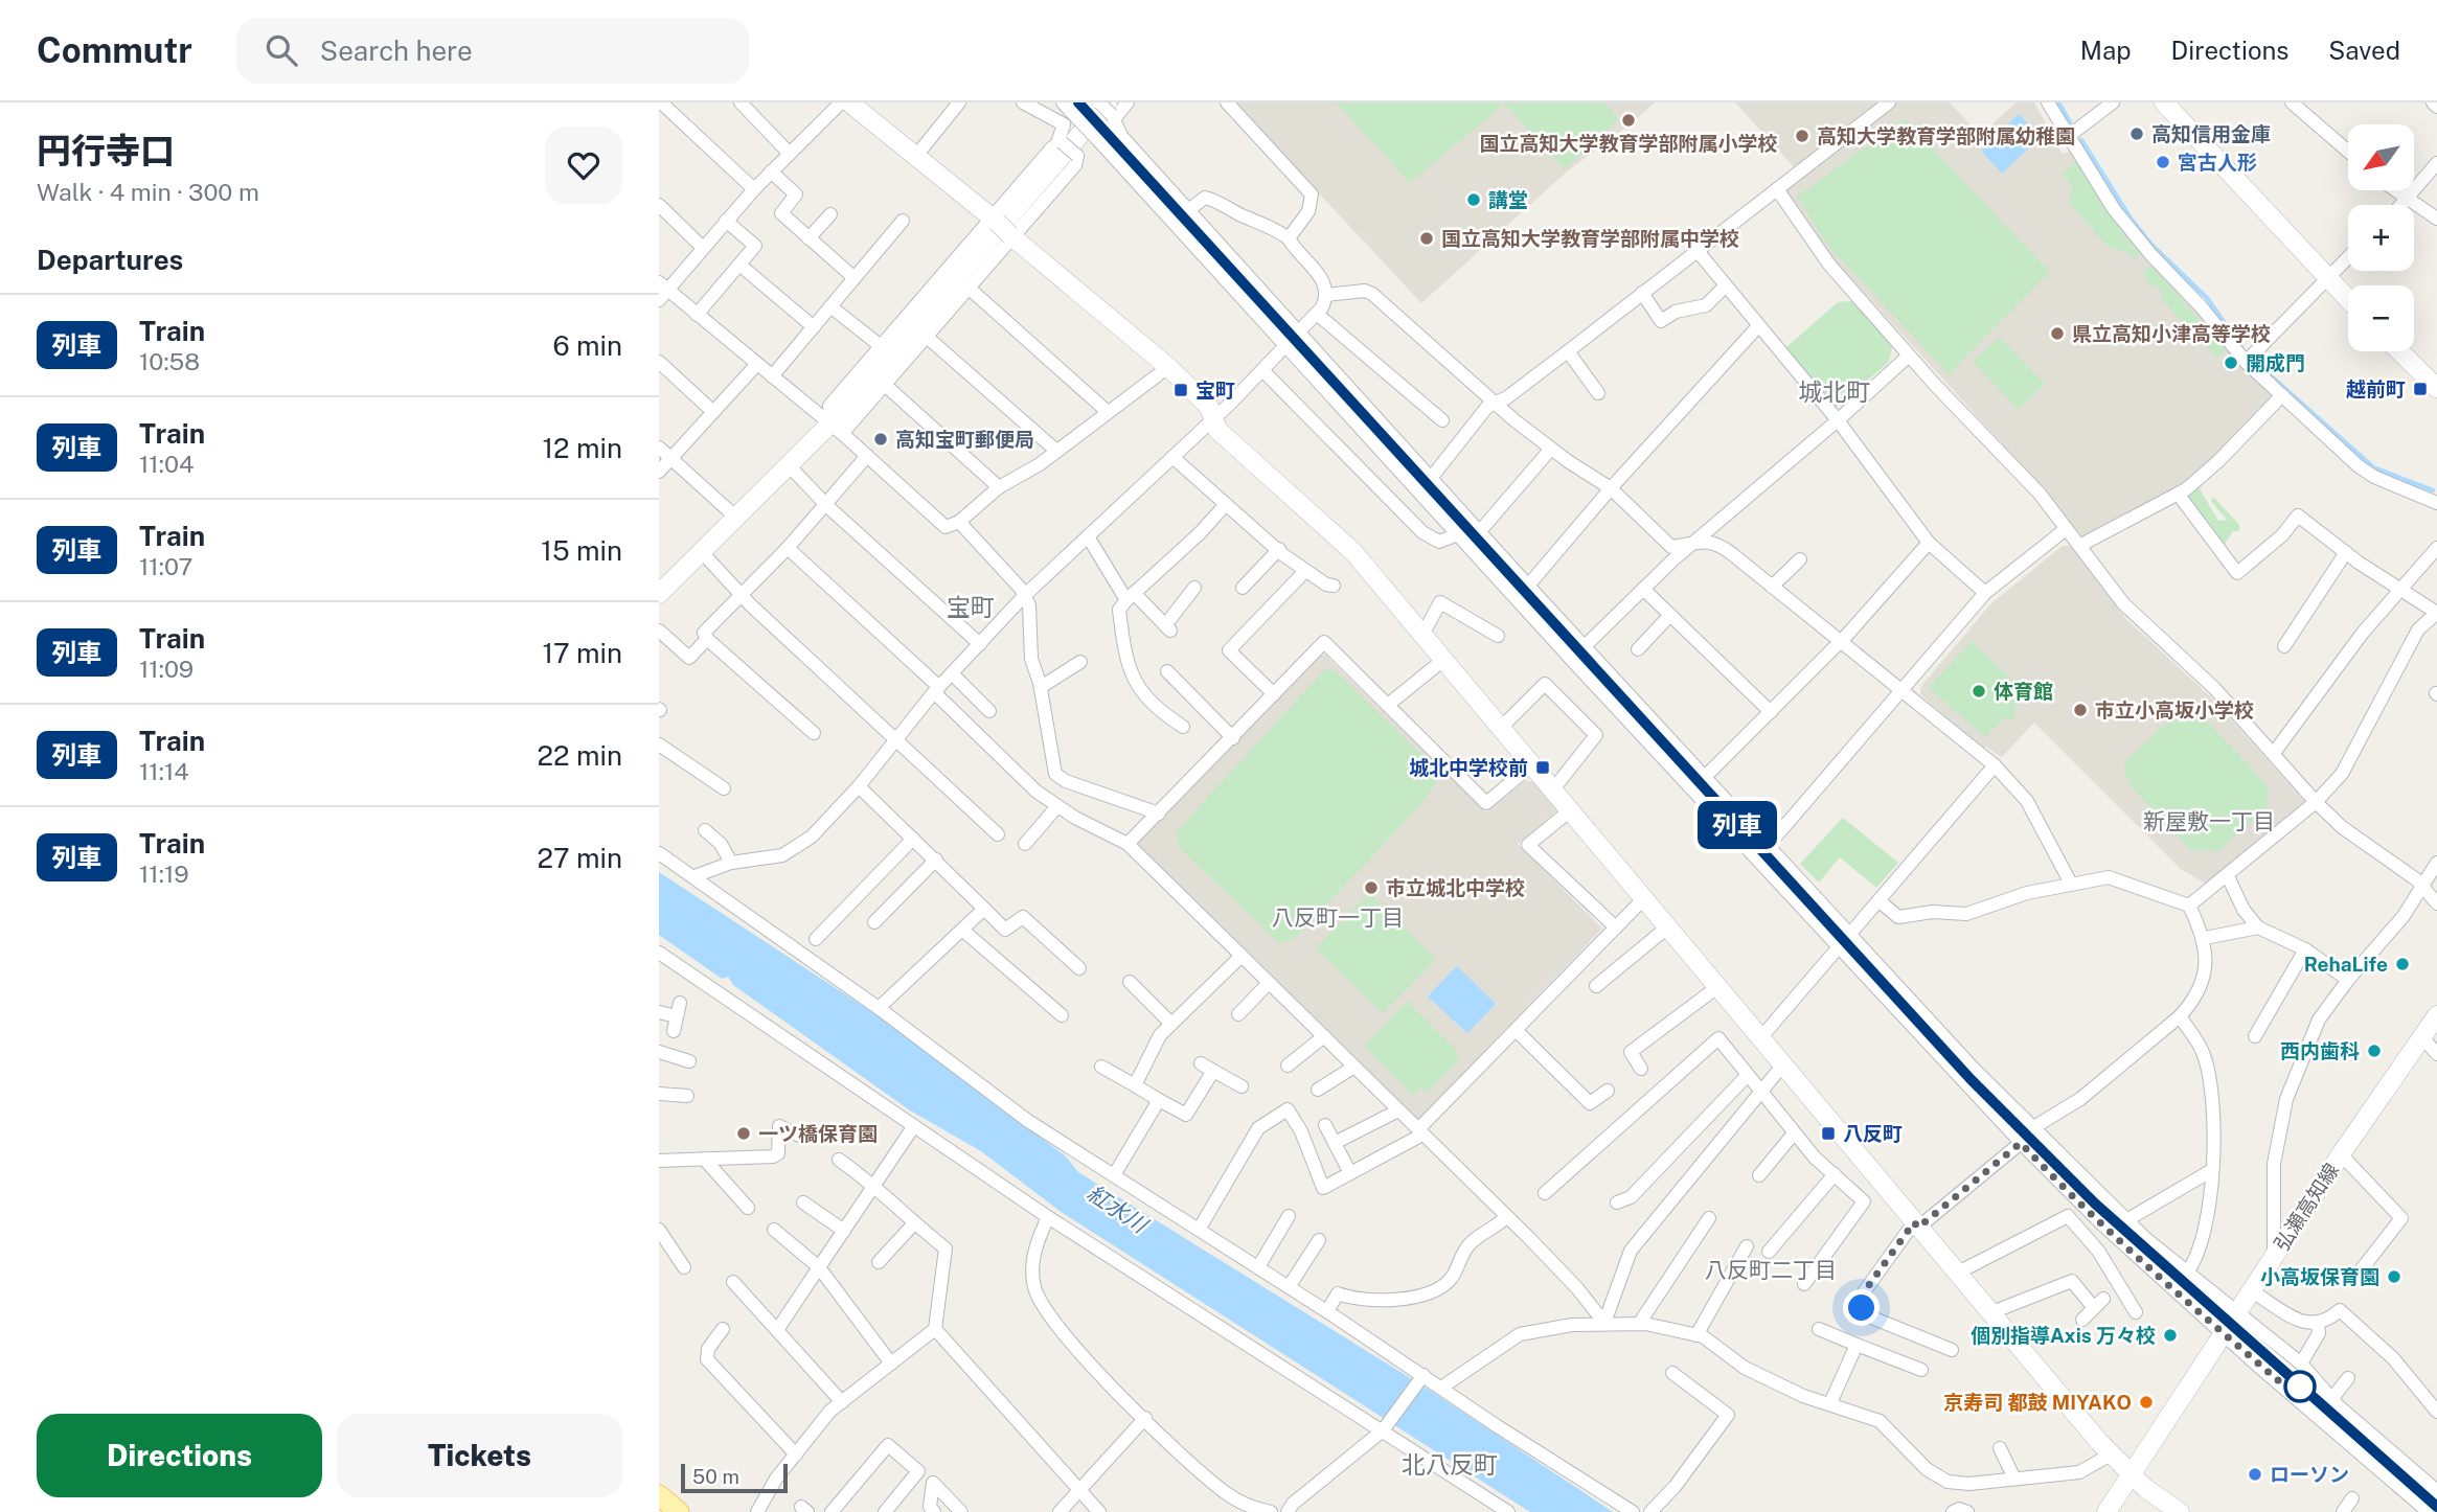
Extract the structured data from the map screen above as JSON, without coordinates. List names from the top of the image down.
{
  "streets": {
    "street": ["弘瀬高知線"]
  },
  "districts": [
    "城北町",
    "宝町",
    "新屋敷一丁目",
    "八反町一丁目",
    "八反町二丁目",
    "北八反町"
  ],
  "water": ["紅水川"],
  "places": {
    "other": [
      "国立高知大学教育学部附属小学校",
      "高知信用金庫",
      "高知大学教育学部附属幼稚園",
      "宮古人形",
      "講堂",
      "国立高知大学教育学部附属中学校",
      "県立高知小津高等学校",
      "開成門",
      "高知宝町郵便局",
      "体育館",
      "市立小高坂小学校",
      "市立城北中学校",
      "RehaLife",
      "西内歯科",
      "一ツ橋保育園",
      "小高坂保育園",
      "個別指導Axis 万々校",
      "京寿司 都鼓 MIYAKO",
      "ローソン"
    ],
    "transit": [
      "越前町",
      "宝町",
      "城北中学校前",
      "八反町"
    ]
  },
  "scale_bar": "50 m",
  "north": "bottom left",
  "page": {
    "header": "Commutr",
    "search": "Search here",
    "nav": ["Map", "Directions", "Saved"],
    "heading": [
      ["円行寺口", "Walk · 4 min · 300 m"],
      "Departures"
    ],
    "on_map": "列車",
    "map_buttons": ["+", "−"],
    "list": [
      {
        "mark": "列車",
        "name": "Train",
        "note": "10:58",
        "value": "6 min"
      },
      {
        "mark": "列車",
        "name": "Train",
        "note": "11:04",
        "value": "12 min"
      },
      {
        "mark": "列車",
        "name": "Train",
        "note": "11:07",
        "value": "15 min"
      },
      {
        "mark": "列車",
        "name": "Train",
        "note": "11:09",
        "value": "17 min"
      },
      {
        "mark": "列車",
        "name": "Train",
        "note": "11:14",
        "value": "22 min"
      },
      {
        "mark": "列車",
        "name": "Train",
        "note": "11:19",
        "value": "27 min"
      }
    ],
    "buttons": ["Directions", "Tickets"],
    "scale": "50 m"
  }
}
